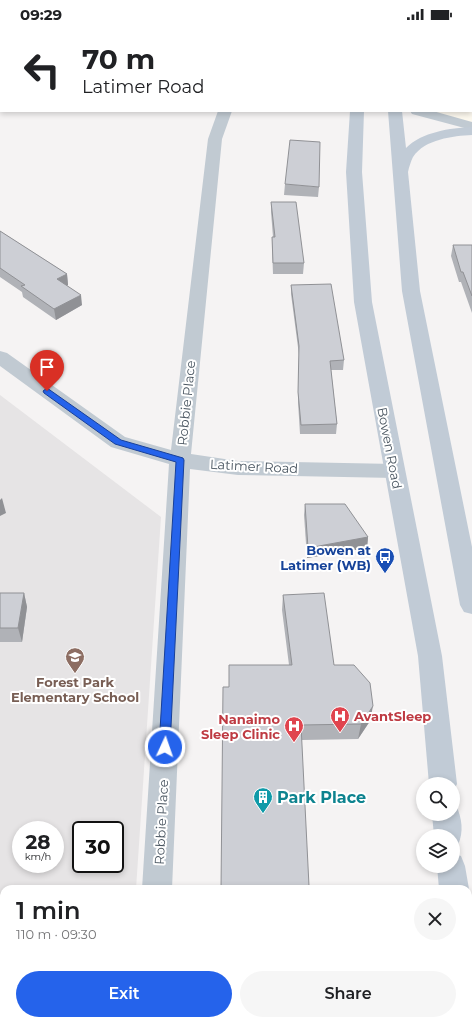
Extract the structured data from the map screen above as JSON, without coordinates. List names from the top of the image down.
{
  "streets": {
    "main road": ["Bowen Road"],
    "street": ["Robbie Place", "Latimer Road"]
  },
  "crossings": [
    ["Robbie Place", "Latimer Road"],
    ["Bowen Road", "Latimer Road"]
  ],
  "places": {
    "bus stop": ["Bowen at Latimer (WB)"],
    "school or university": ["Forest Park Elementary School"],
    "hospital": ["AvantSleep", "Nanaimo Sleep Clinic"],
    "building": ["Park Place"]
  },
  "page": {
    "status": "09:29",
    "turn": ["70 m", "Latimer Road"],
    "speed": "28 km/h",
    "limit": "30",
    "heading": ["1 min", "110 m · 09:30"],
    "buttons": ["Exit", "Share"]
  }
}
